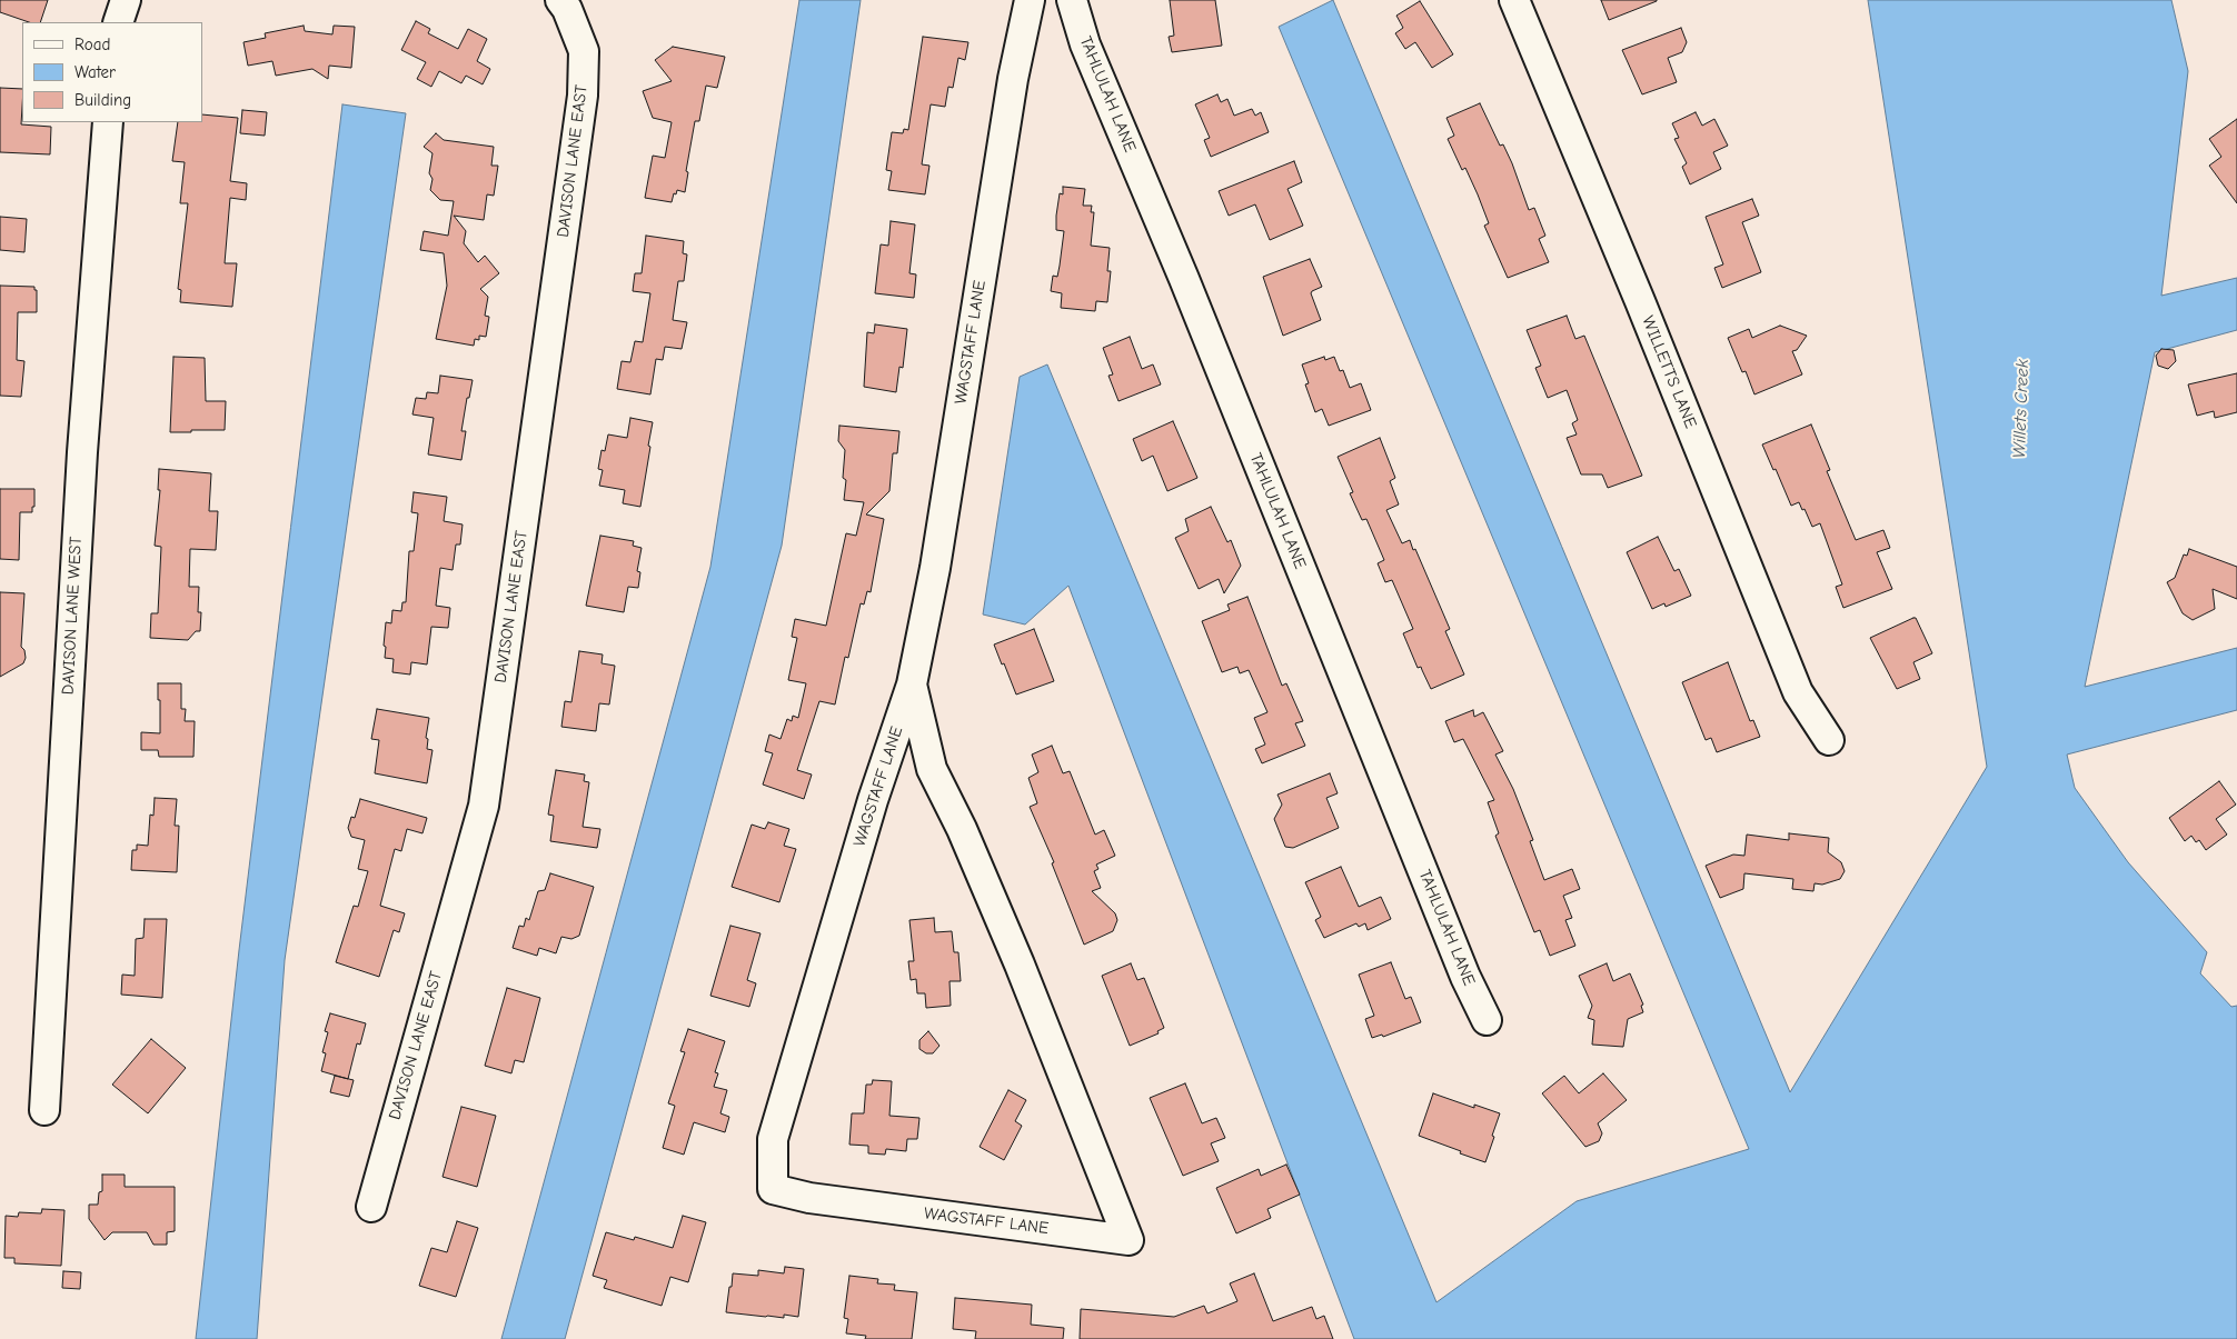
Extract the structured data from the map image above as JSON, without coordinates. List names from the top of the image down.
{
  "streets": {
    "street": [
      "TAHLULAH LANE",
      "DAVISON LANE EAST",
      "WAGSTAFF LANE",
      "WILLETTS LANE",
      "DAVISON LANE WEST"
    ]
  },
  "water": ["Willets Creek"],
  "legend": ["Road", "Water", "Building"]
}
